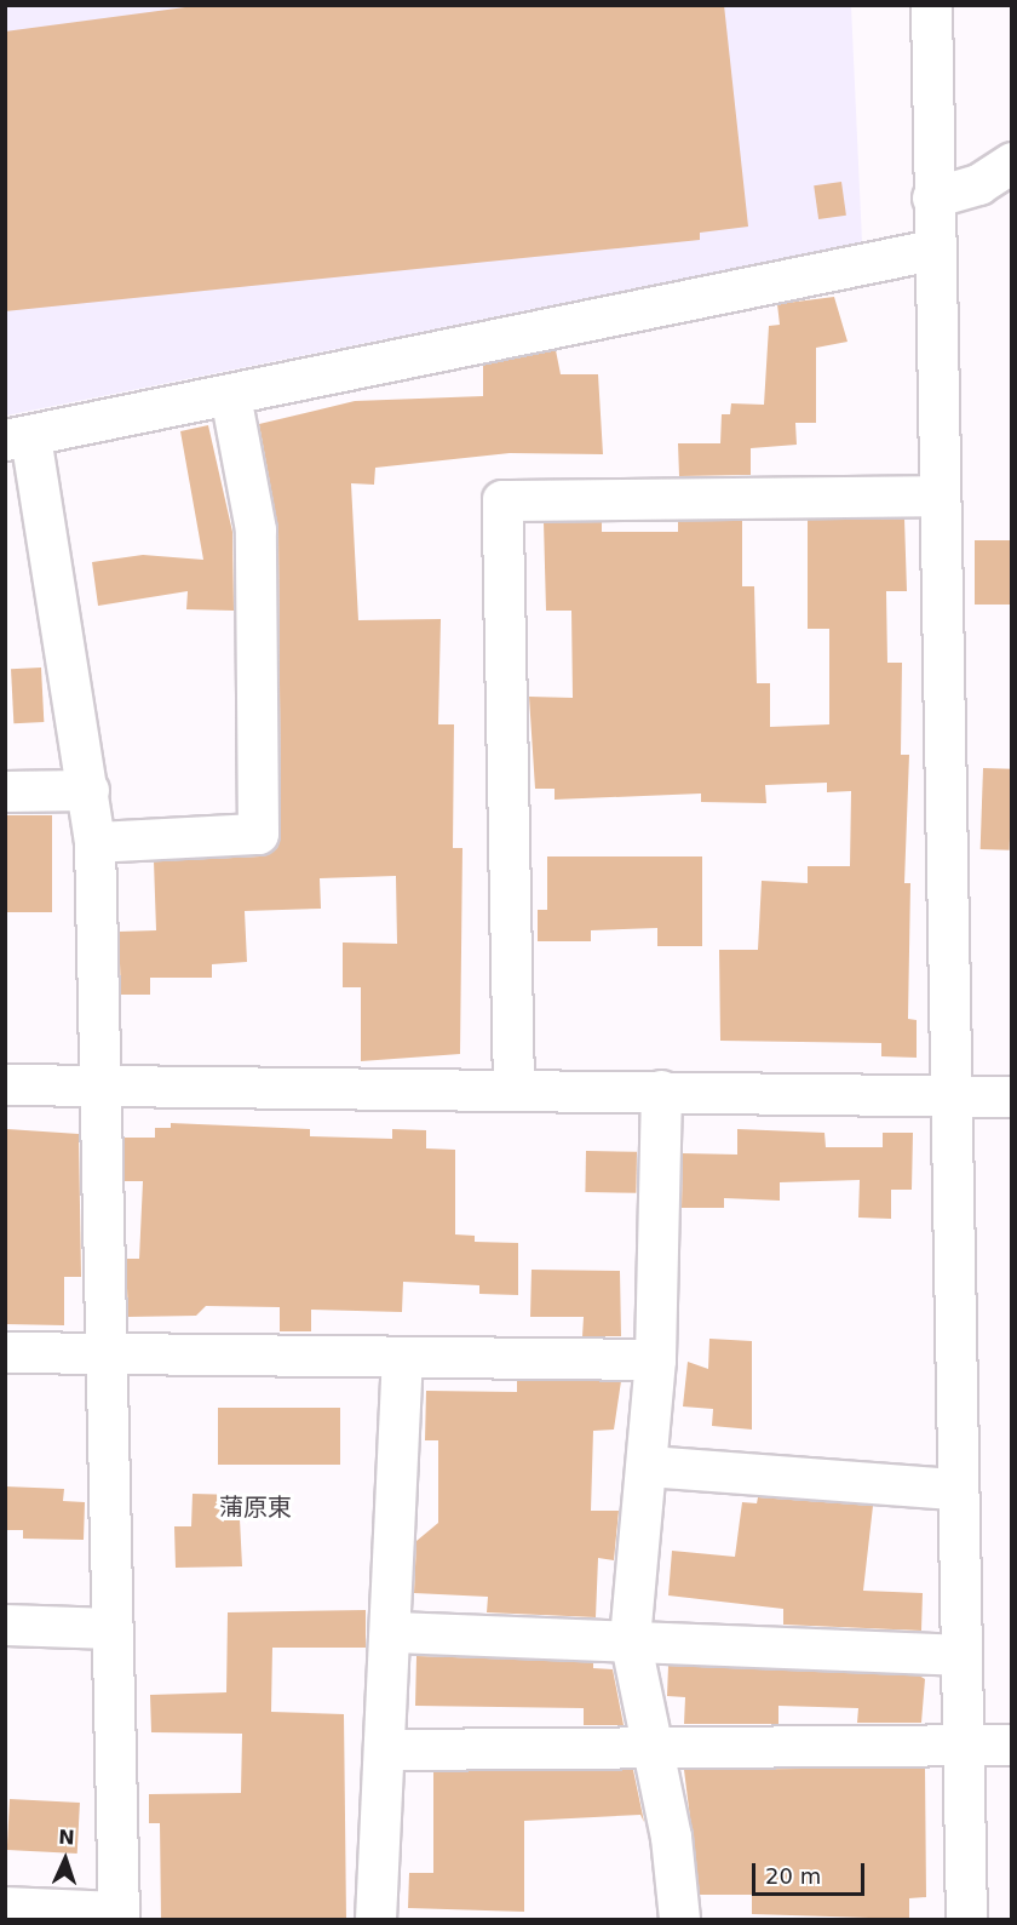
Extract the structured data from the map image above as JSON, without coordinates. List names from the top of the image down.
{
  "districts": ["蒲原東"],
  "scale_bar": "20 m",
  "north": "top"
}
